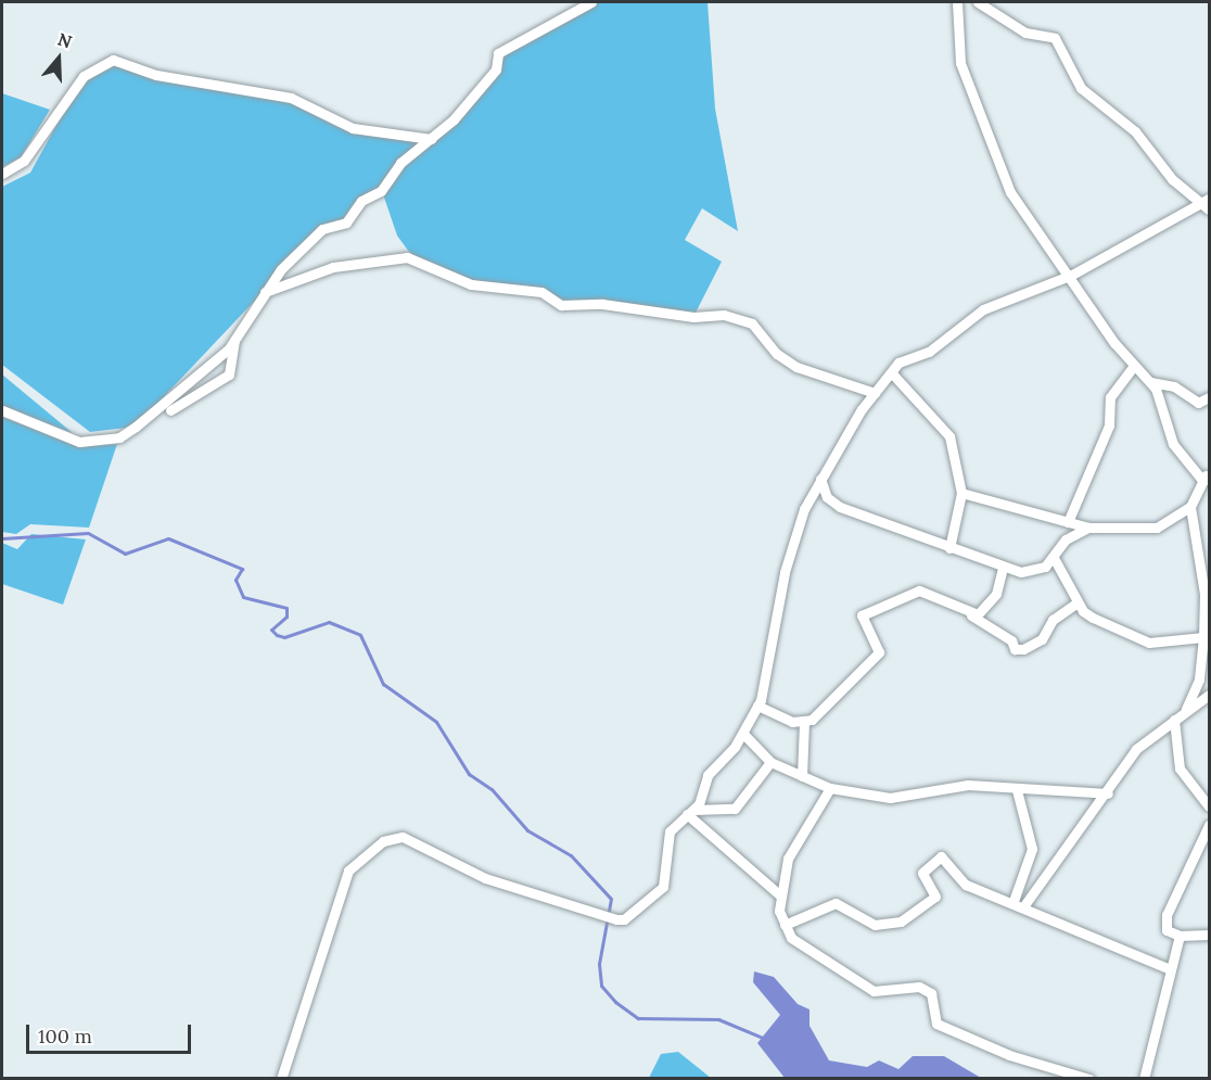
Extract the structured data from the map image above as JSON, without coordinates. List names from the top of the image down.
{
  "scale_bar": "100 m",
  "north": "top"
}
